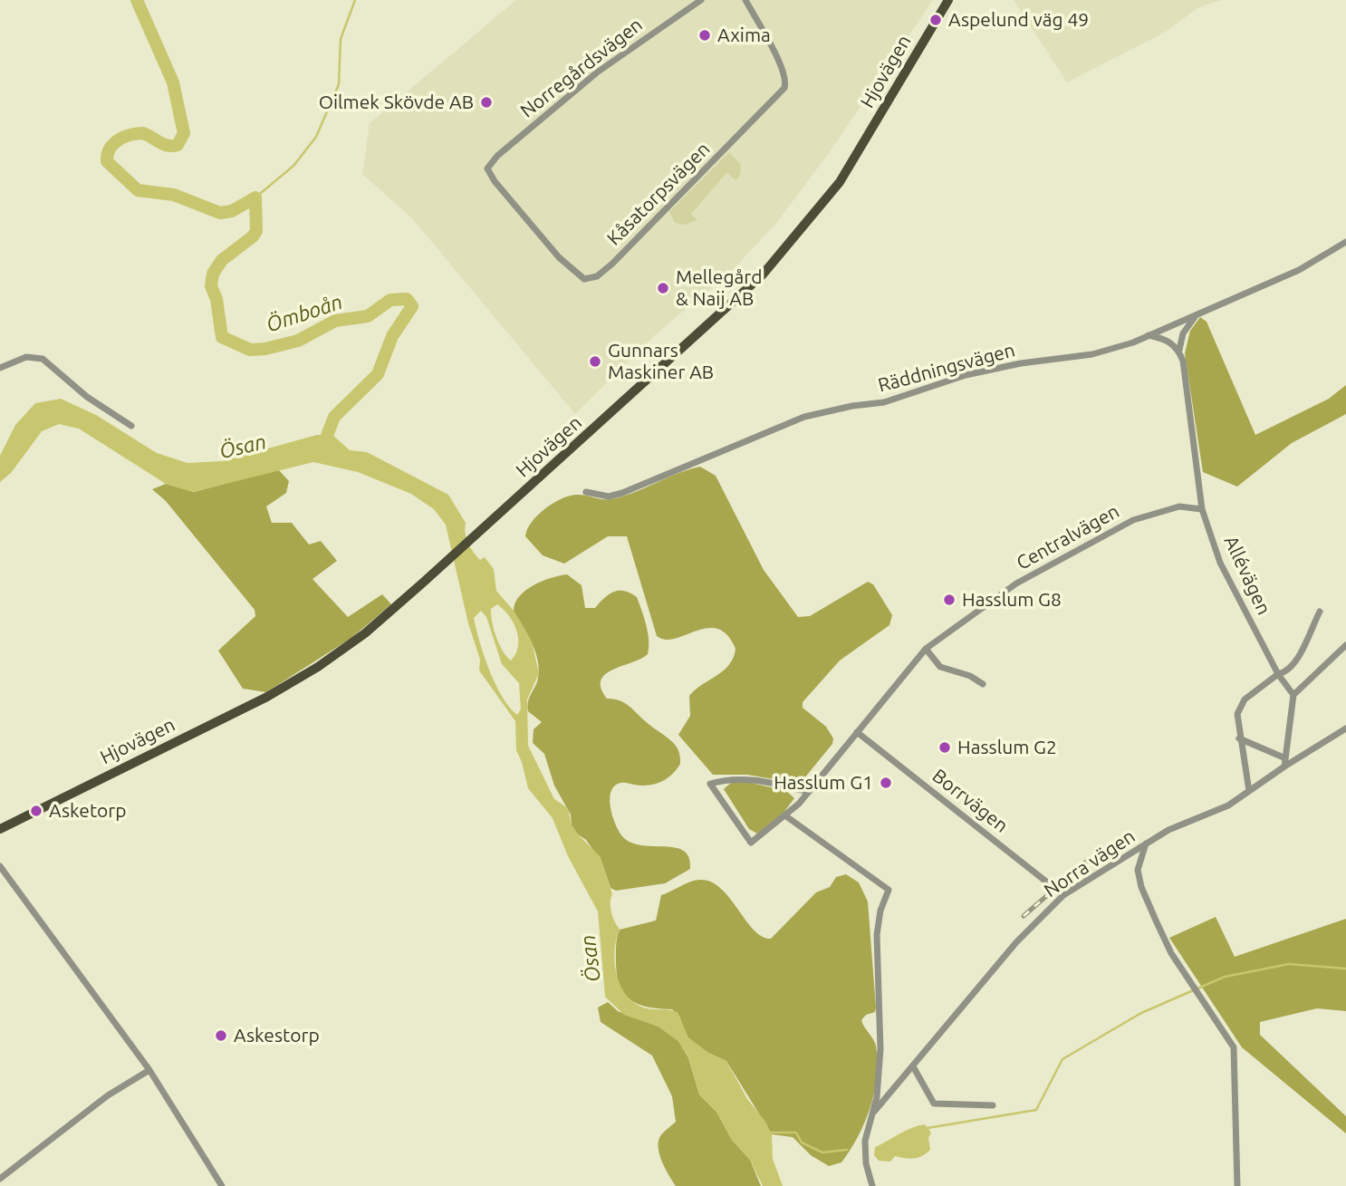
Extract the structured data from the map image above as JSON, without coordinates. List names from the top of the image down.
{
  "streets": {
    "main road": ["Hjovägen"],
    "street": [
      "Norregårdsvägen",
      "Kåsatorpsvägen",
      "Räddningsvägen",
      "Centralvägen",
      "Allévägen",
      "Borrvägen",
      "Norra vägen"
    ]
  },
  "crossings": [
    ["Norregårdsvägen", "Kåsatorpsvägen"],
    ["Centralvägen", "Allévägen"],
    ["Centralvägen", "Borrvägen"],
    ["Borrvägen", "Norra vägen"]
  ],
  "water": ["Ömboån", "Ösan"],
  "places": [
    "Aspelund väg 49",
    "Axima",
    "Oilmek Skövde AB",
    "Mellegård & Naij AB",
    "Gunnars Maskiner AB",
    "Hasslum G8",
    "Hasslum G2",
    "Hasslum G1",
    "Asketorp",
    "Askestorp"
  ]
}
